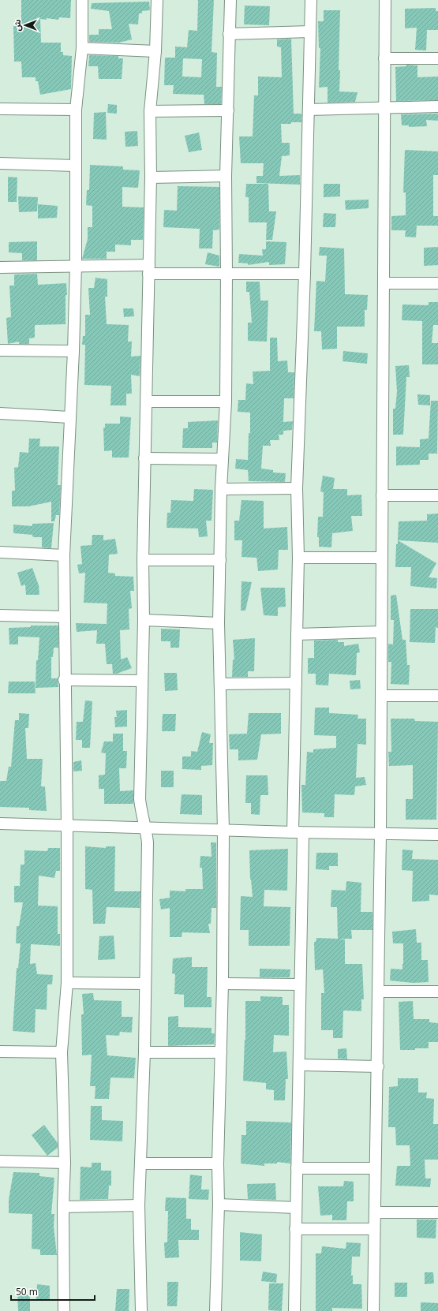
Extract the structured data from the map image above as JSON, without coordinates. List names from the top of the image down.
{
  "scale_bar": "50 m",
  "north": "left"
}
